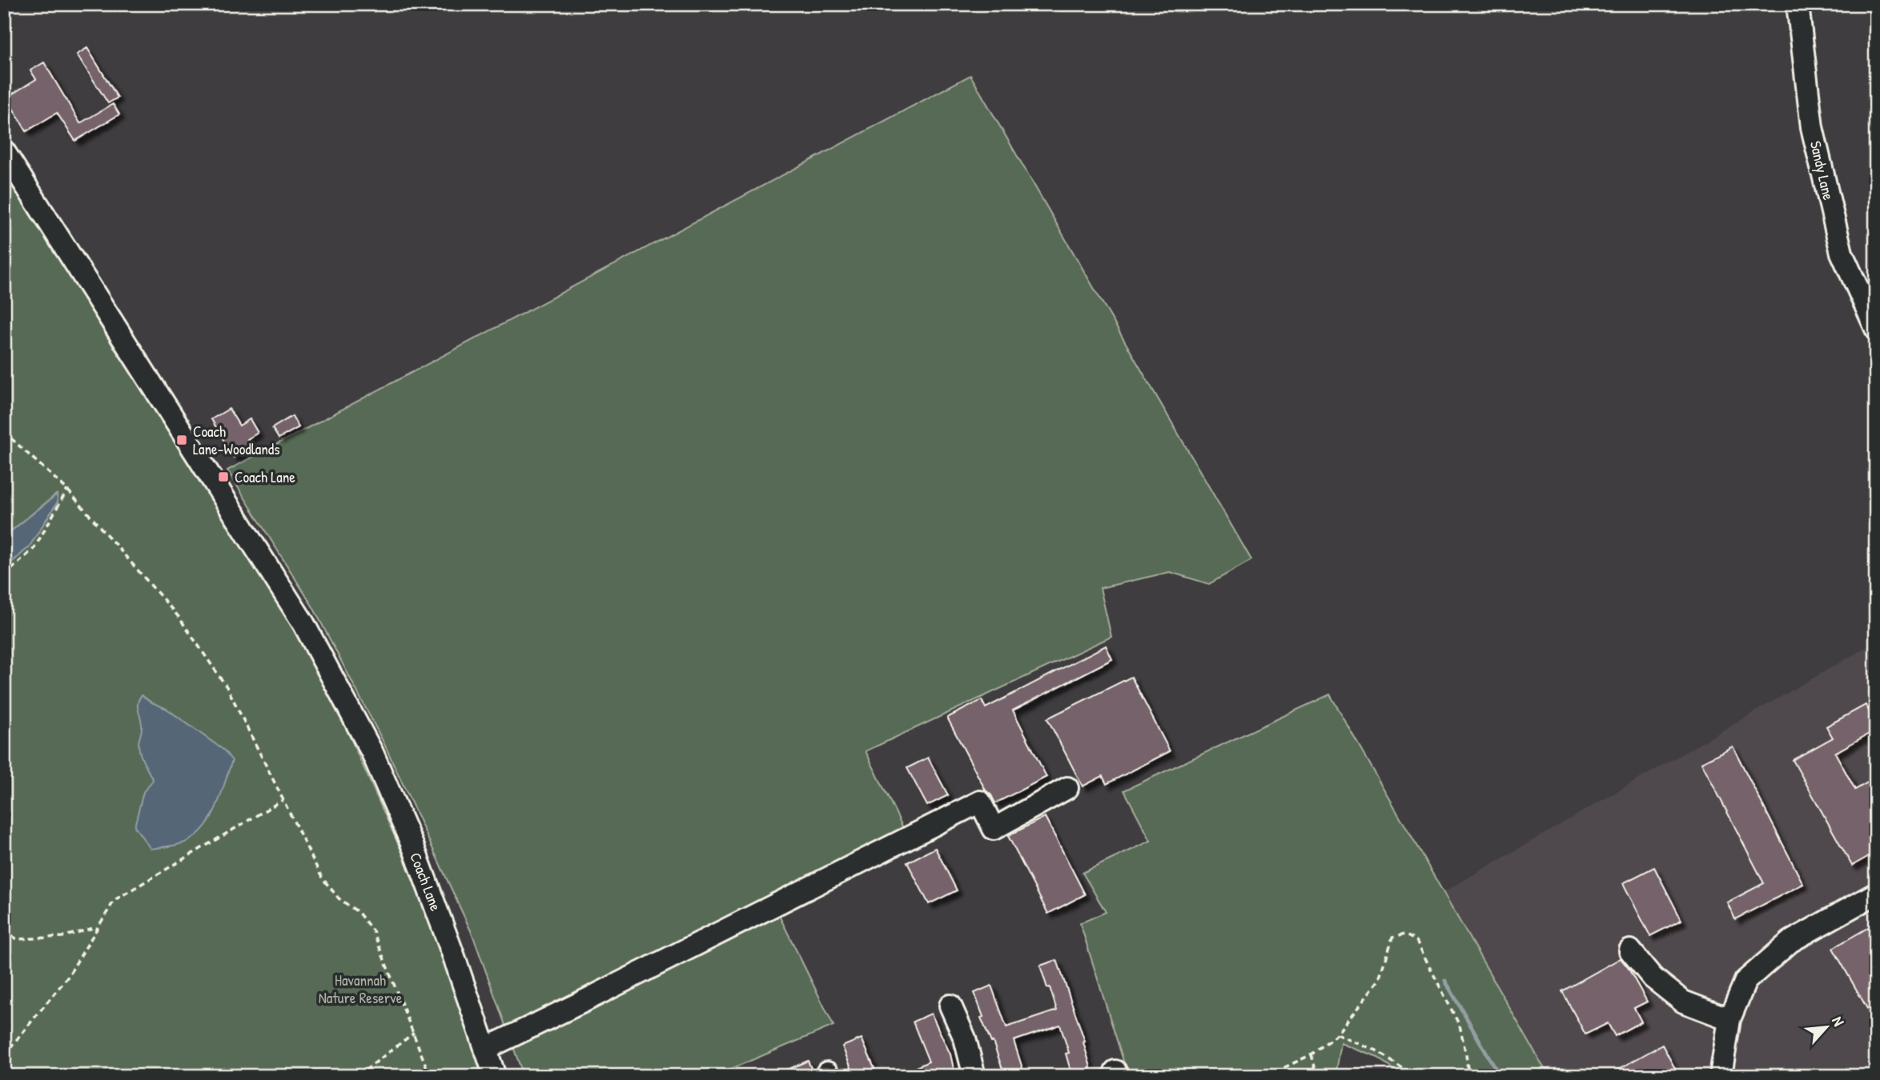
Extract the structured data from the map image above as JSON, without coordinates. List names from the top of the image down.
{
  "streets": {
    "street": ["Sandy Lane", "Coach Lane"]
  },
  "parks": ["Havannah Nature Reserve"],
  "places": {
    "transit": ["Coach Lane-Woodlands", "Coach Lane"]
  },
  "north": "top right"
}
